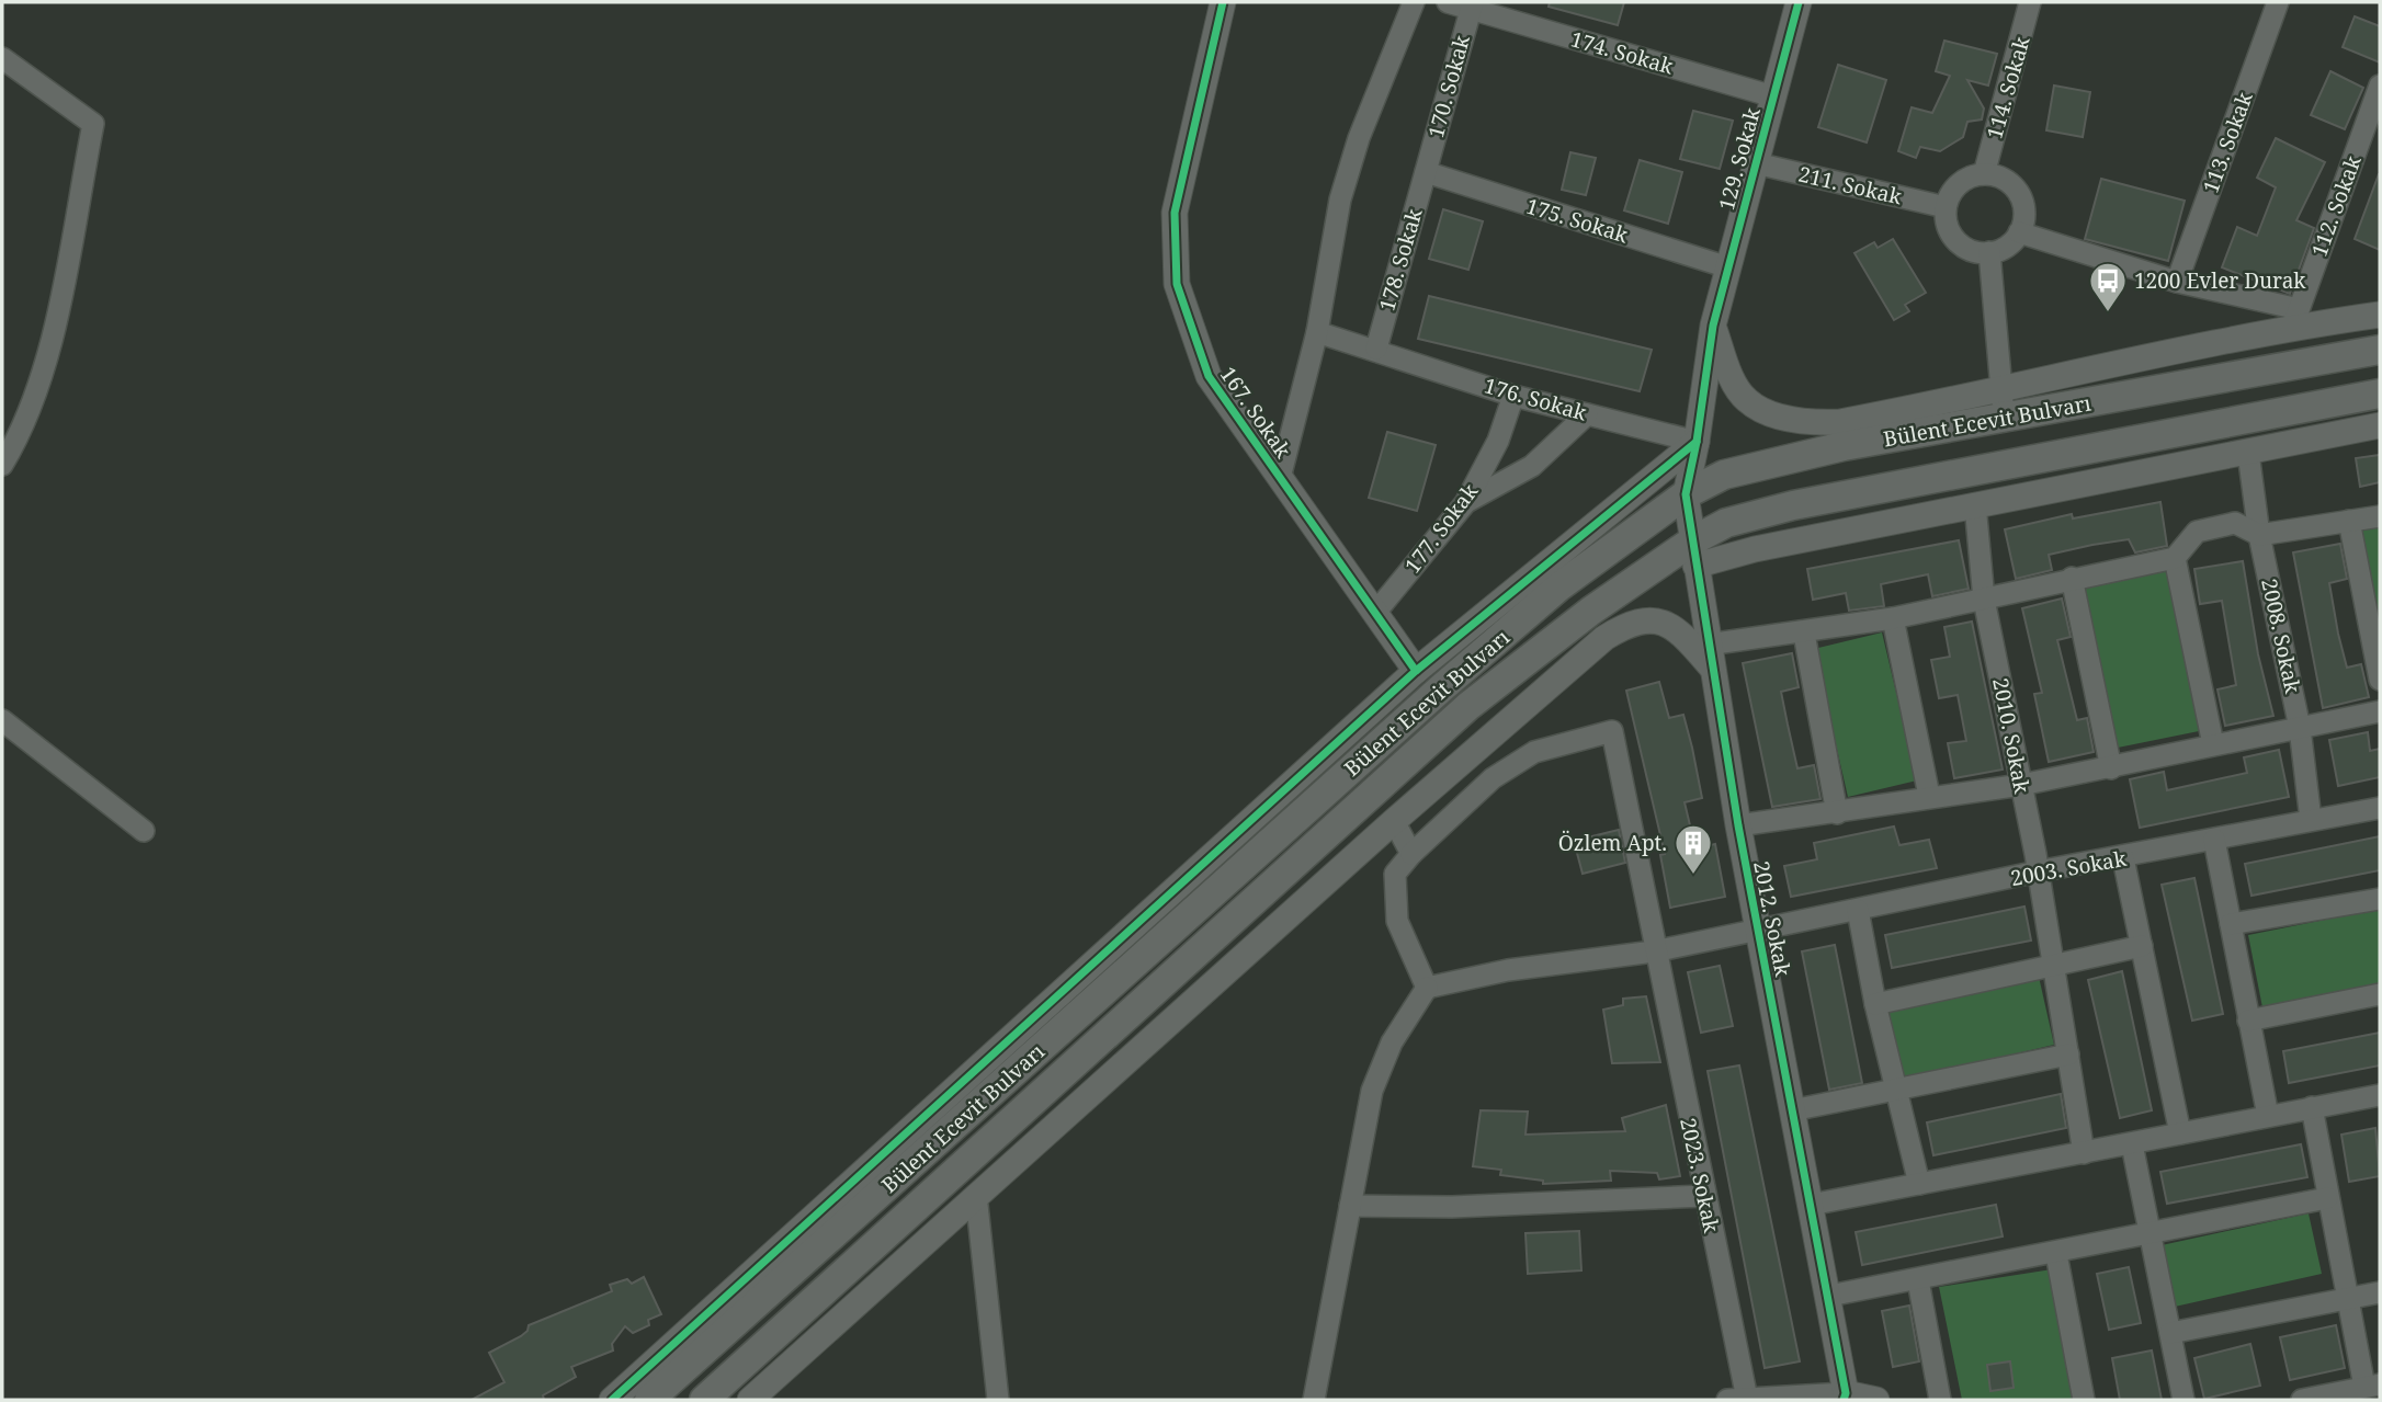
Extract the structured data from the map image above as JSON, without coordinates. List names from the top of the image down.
{
  "streets": {
    "main road": ["Bülent Ecevit Bulvarı"],
    "street": [
      "174. Sokak",
      "170. Sokak",
      "114. Sokak",
      "113. Sokak",
      "129. Sokak",
      "211. Sokak",
      "112. Sokak",
      "175. Sokak",
      "178. Sokak",
      "176. Sokak",
      "167. Sokak",
      "177. Sokak",
      "2008. Sokak",
      "2010. Sokak",
      "2003. Sokak",
      "2012. Sokak",
      "2023. Sokak"
    ]
  },
  "crossings": [
    ["174. Sokak", "170. Sokak"],
    ["174. Sokak", "129. Sokak"],
    ["170. Sokak", "175. Sokak"],
    ["170. Sokak", "178. Sokak"],
    ["114. Sokak", "211. Sokak"],
    ["129. Sokak", "211. Sokak"],
    ["129. Sokak", "175. Sokak"],
    ["129. Sokak", "176. Sokak"],
    ["129. Sokak", "2012. Sokak"],
    ["175. Sokak", "178. Sokak"],
    ["178. Sokak", "176. Sokak"],
    ["176. Sokak", "177. Sokak"],
    ["176. Sokak", "2012. Sokak"],
    ["167. Sokak", "177. Sokak"],
    ["Bülent Ecevit Bulvarı", "2012. Sokak"],
    ["2008. Sokak", "2003. Sokak"],
    ["2010. Sokak", "2003. Sokak"],
    ["2003. Sokak", "2012. Sokak"],
    ["2003. Sokak", "2023. Sokak"]
  ],
  "places": {
    "bus stop": ["1200 Evler Durak"],
    "building": ["Özlem Apt."]
  }
}
